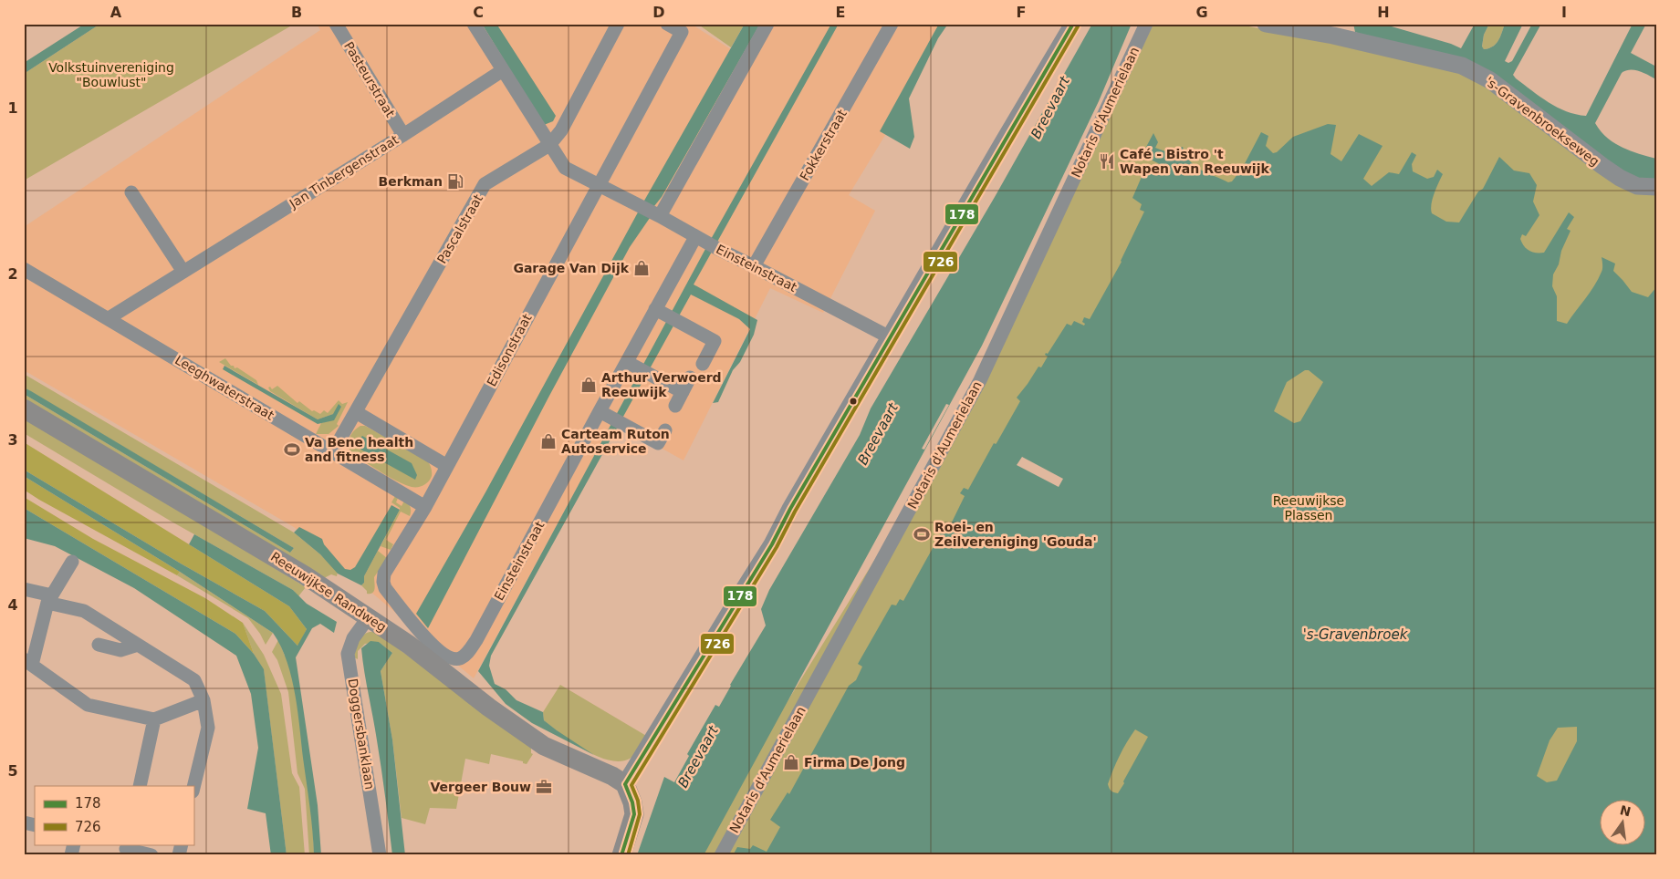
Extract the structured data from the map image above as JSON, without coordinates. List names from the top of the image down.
{
  "streets": {
    "main road": ["Reeuwijkse Randweg"],
    "street": [
      "Pasteurstraat",
      "Notaris d'Aumerielaan",
      "'s-Gravenbroekseweg",
      "Fokkerstraat",
      "Jan Tinbergenstraat",
      "Pascalstraat",
      "Einsteinstraat",
      "Edisonstraat",
      "Leeghwaterstraat",
      "Doggersbanklaan"
    ]
  },
  "crossings": [
    ["Pasteurstraat", "Jan Tinbergenstraat"],
    ["Fokkerstraat", "Einsteinstraat"],
    ["Jan Tinbergenstraat", "Leeghwaterstraat"],
    ["Pascalstraat", "Leeghwaterstraat"],
    ["Einsteinstraat", "Edisonstraat"],
    ["Edisonstraat", "Leeghwaterstraat"],
    ["Reeuwijkse Randweg", "Doggersbanklaan"]
  ],
  "water": ["Breevaart", "'s-Gravenbroek"],
  "parks": ["Volkstuinvereniging \"Bouwlust\"", "Reeuwijkse Plassen"],
  "places": {
    "restaurant": ["Café - Bistro 't Wapen van Reeuwijk"],
    "fuel station": ["Berkman"],
    "shop": [
      "Garage Van Dijk",
      "Arthur Verwoerd Reeuwijk",
      "Carteam Ruton Autoservice",
      "Firma De Jong"
    ],
    "sports": ["Va Bene health and fitness", "Roei- en Zeilvereniging 'Gouda'"],
    "office": ["Vergeer Bouw"]
  },
  "lines": ["transit line 178", "transit line 726"],
  "legend": ["178", "726"],
  "north": "top",
  "grid": {
    "columns": [
      "A",
      "B",
      "C",
      "D",
      "E",
      "F",
      "G",
      "H",
      "I"
    ],
    "rows": [
      "1",
      "2",
      "3",
      "4",
      "5"
    ]
  }
}
